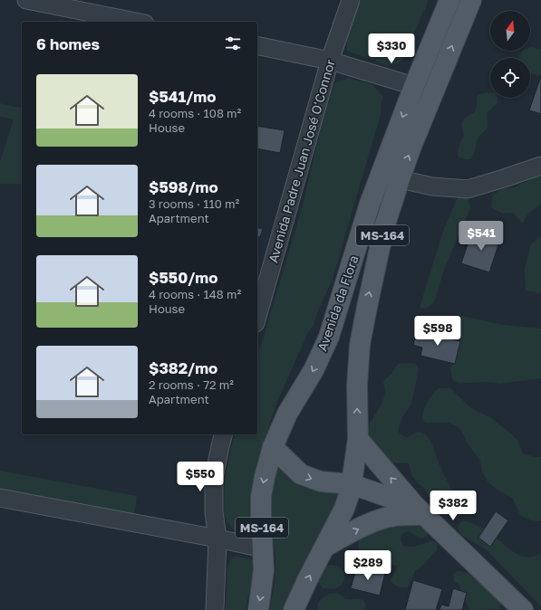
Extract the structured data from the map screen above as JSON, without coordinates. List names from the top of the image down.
{
  "streets": {
    "main road": ["MS-164", "Avenida da Flora"],
    "street": ["Avenida Padre Juan José O'Connor"]
  },
  "north": "top",
  "page": {
    "heading": "6 homes",
    "price": [
      "$330",
      "$541",
      "$598",
      "$550",
      "$382",
      "$289"
    ],
    "list": [
      {
        "name": "$541/mo",
        "note": "4 rooms · 108 m² · House"
      },
      {
        "name": "$598/mo",
        "note": "3 rooms · 110 m² · Apartment"
      },
      {
        "name": "$550/mo",
        "note": "4 rooms · 148 m² · House"
      },
      {
        "name": "$382/mo",
        "note": "2 rooms · 72 m² · Apartment"
      }
    ]
  }
}
